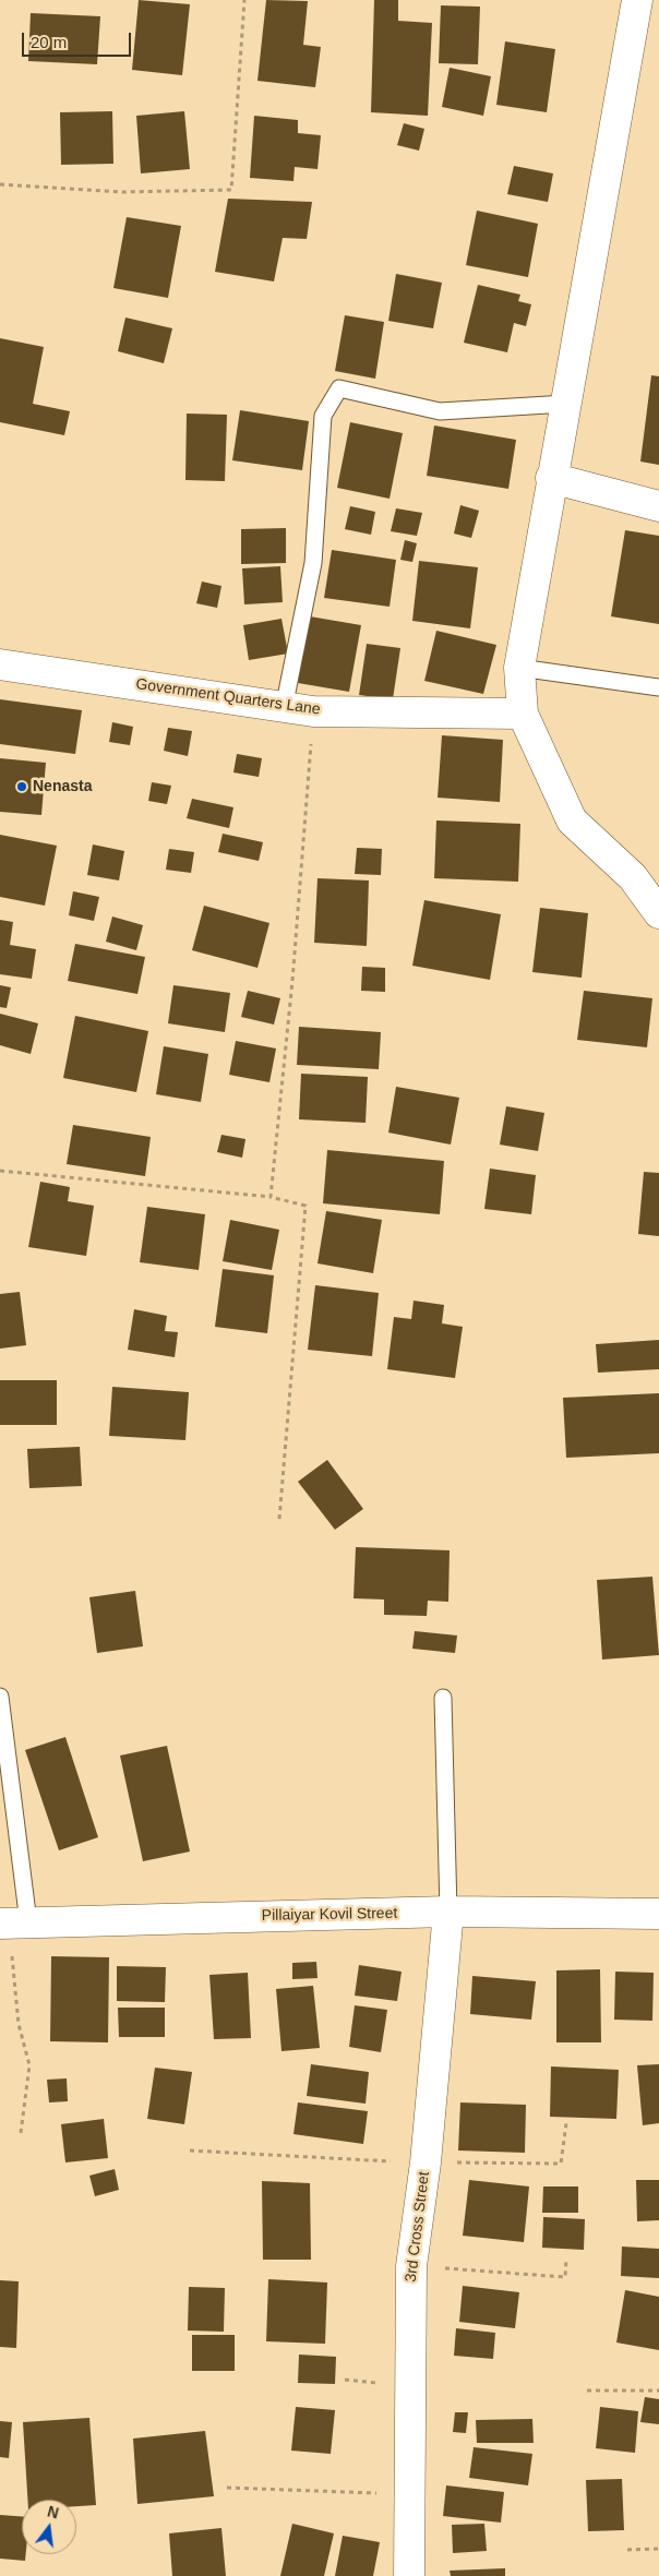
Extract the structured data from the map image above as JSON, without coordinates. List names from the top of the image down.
{
  "streets": {
    "street": ["Government Quarters Lane", "Pillaiyar Kovil Street", "3rd Cross Street"]
  },
  "crossings": [
    ["Pillaiyar Kovil Street", "3rd Cross Street"]
  ],
  "places": ["Nenasta"],
  "scale_bar": "20 m",
  "north": "top"
}
